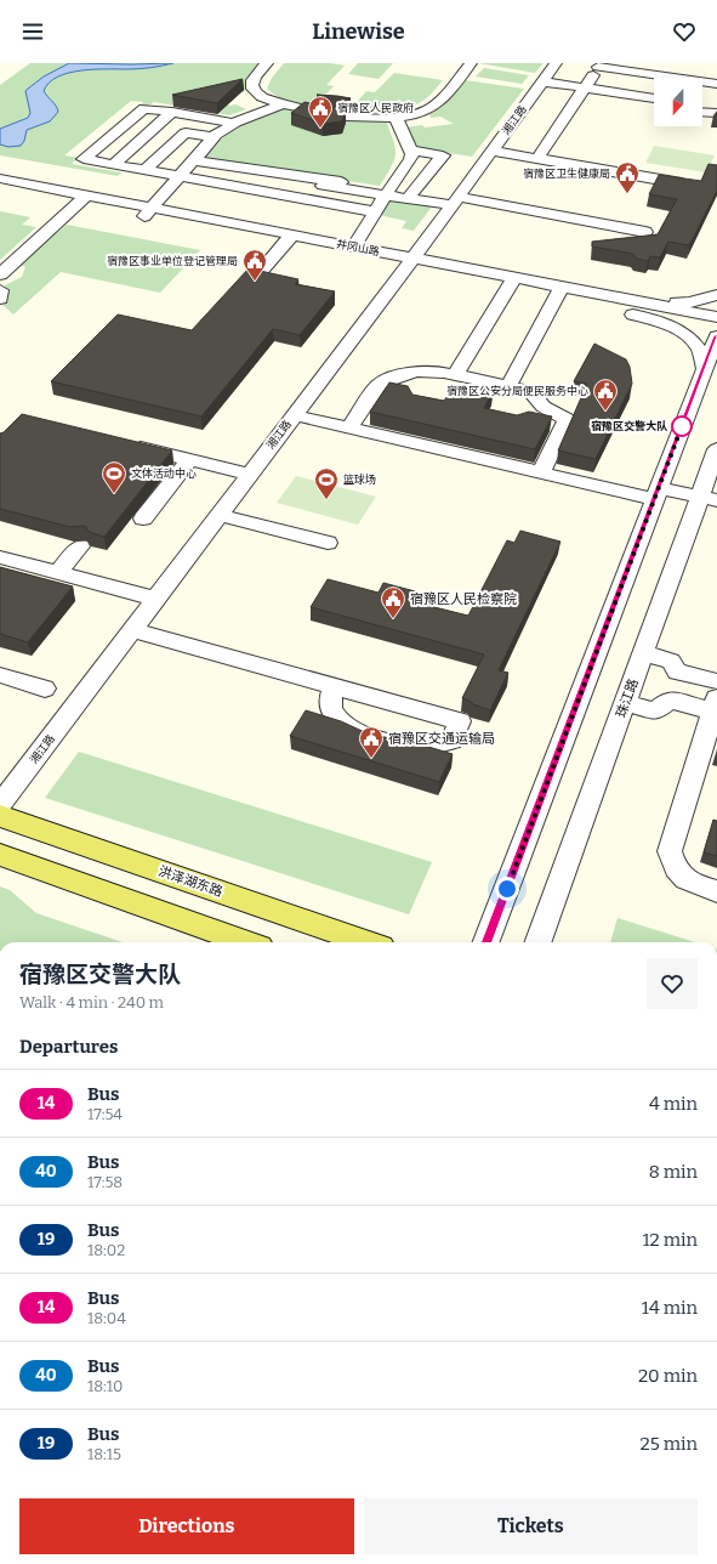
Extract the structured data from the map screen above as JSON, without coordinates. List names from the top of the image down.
{
  "streets": {
    "main road": ["洪泽湖东路"],
    "street": ["湘江路", "井冈山路", "珠江路"]
  },
  "crossings": [
    ["湘江路", "井冈山路"]
  ],
  "places": {
    "public building": [
      "宿豫区人民政府",
      "宿豫区卫生健康局",
      "宿豫区事业单位登记管理局",
      "宿豫区公安分局便民服务中心",
      "宿豫区人民检察院",
      "宿豫区交通运输局"
    ],
    "other": ["宿豫区交警大队"],
    "sports": ["文体活动中心", "篮球场"]
  },
  "lines": ["bus line 14"],
  "north": "bottom",
  "page": {
    "header": "Linewise",
    "heading": [
      ["宿豫区交警大队", "Walk · 4 min · 240 m"],
      "Departures"
    ],
    "list": [
      {
        "mark": "14",
        "name": "Bus",
        "note": "17:54",
        "value": "4 min"
      },
      {
        "mark": "40",
        "name": "Bus",
        "note": "17:58",
        "value": "8 min"
      },
      {
        "mark": "19",
        "name": "Bus",
        "note": "18:02",
        "value": "12 min"
      },
      {
        "mark": "14",
        "name": "Bus",
        "note": "18:04",
        "value": "14 min"
      },
      {
        "mark": "40",
        "name": "Bus",
        "note": "18:10",
        "value": "20 min"
      },
      {
        "mark": "19",
        "name": "Bus",
        "note": "18:15",
        "value": "25 min"
      }
    ],
    "buttons": ["Directions", "Tickets"]
  }
}
